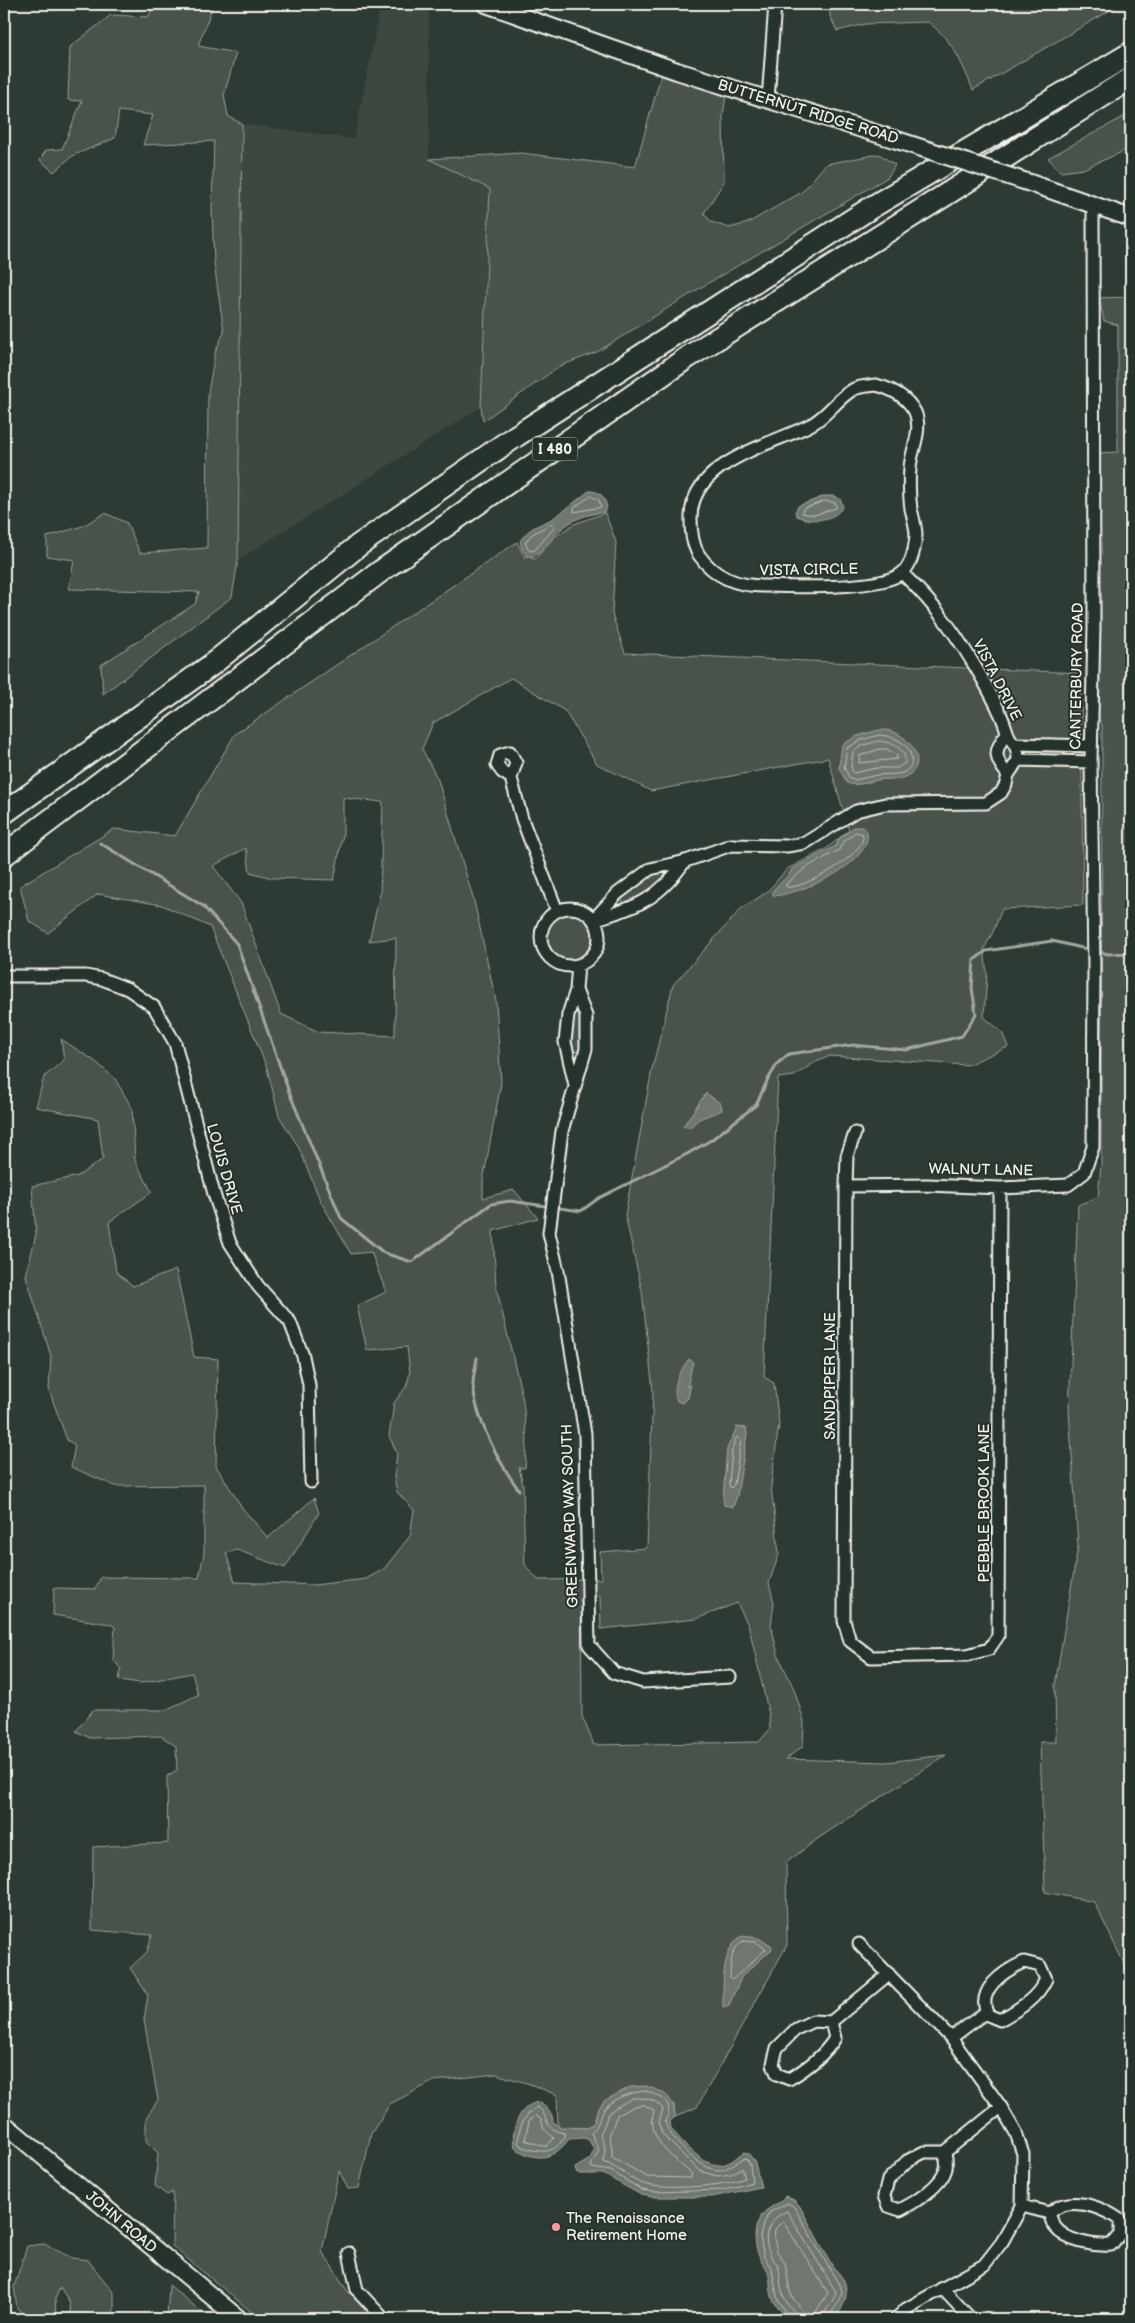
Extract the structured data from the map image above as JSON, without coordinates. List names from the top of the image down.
{
  "streets": {
    "highway": ["I 480"],
    "street": [
      "BUTTERNUT RIDGE ROAD",
      "VISTA CIRCLE",
      "CANTERBURY ROAD",
      "VISTA DRIVE",
      "LOUIS DRIVE",
      "WALNUT LANE",
      "SANDPIPER LANE",
      "PEBBLE BROOK LANE",
      "GREENWARD WAY SOUTH",
      "JOHN ROAD"
    ]
  },
  "crossings": [
    ["BUTTERNUT RIDGE ROAD", "CANTERBURY ROAD"],
    ["VISTA CIRCLE", "VISTA DRIVE"],
    ["CANTERBURY ROAD", "VISTA DRIVE"],
    ["CANTERBURY ROAD", "WALNUT LANE"],
    ["WALNUT LANE", "SANDPIPER LANE"],
    ["WALNUT LANE", "PEBBLE BROOK LANE"],
    ["SANDPIPER LANE", "PEBBLE BROOK LANE"]
  ],
  "places": ["The Renaissance Retirement Home"]
}
